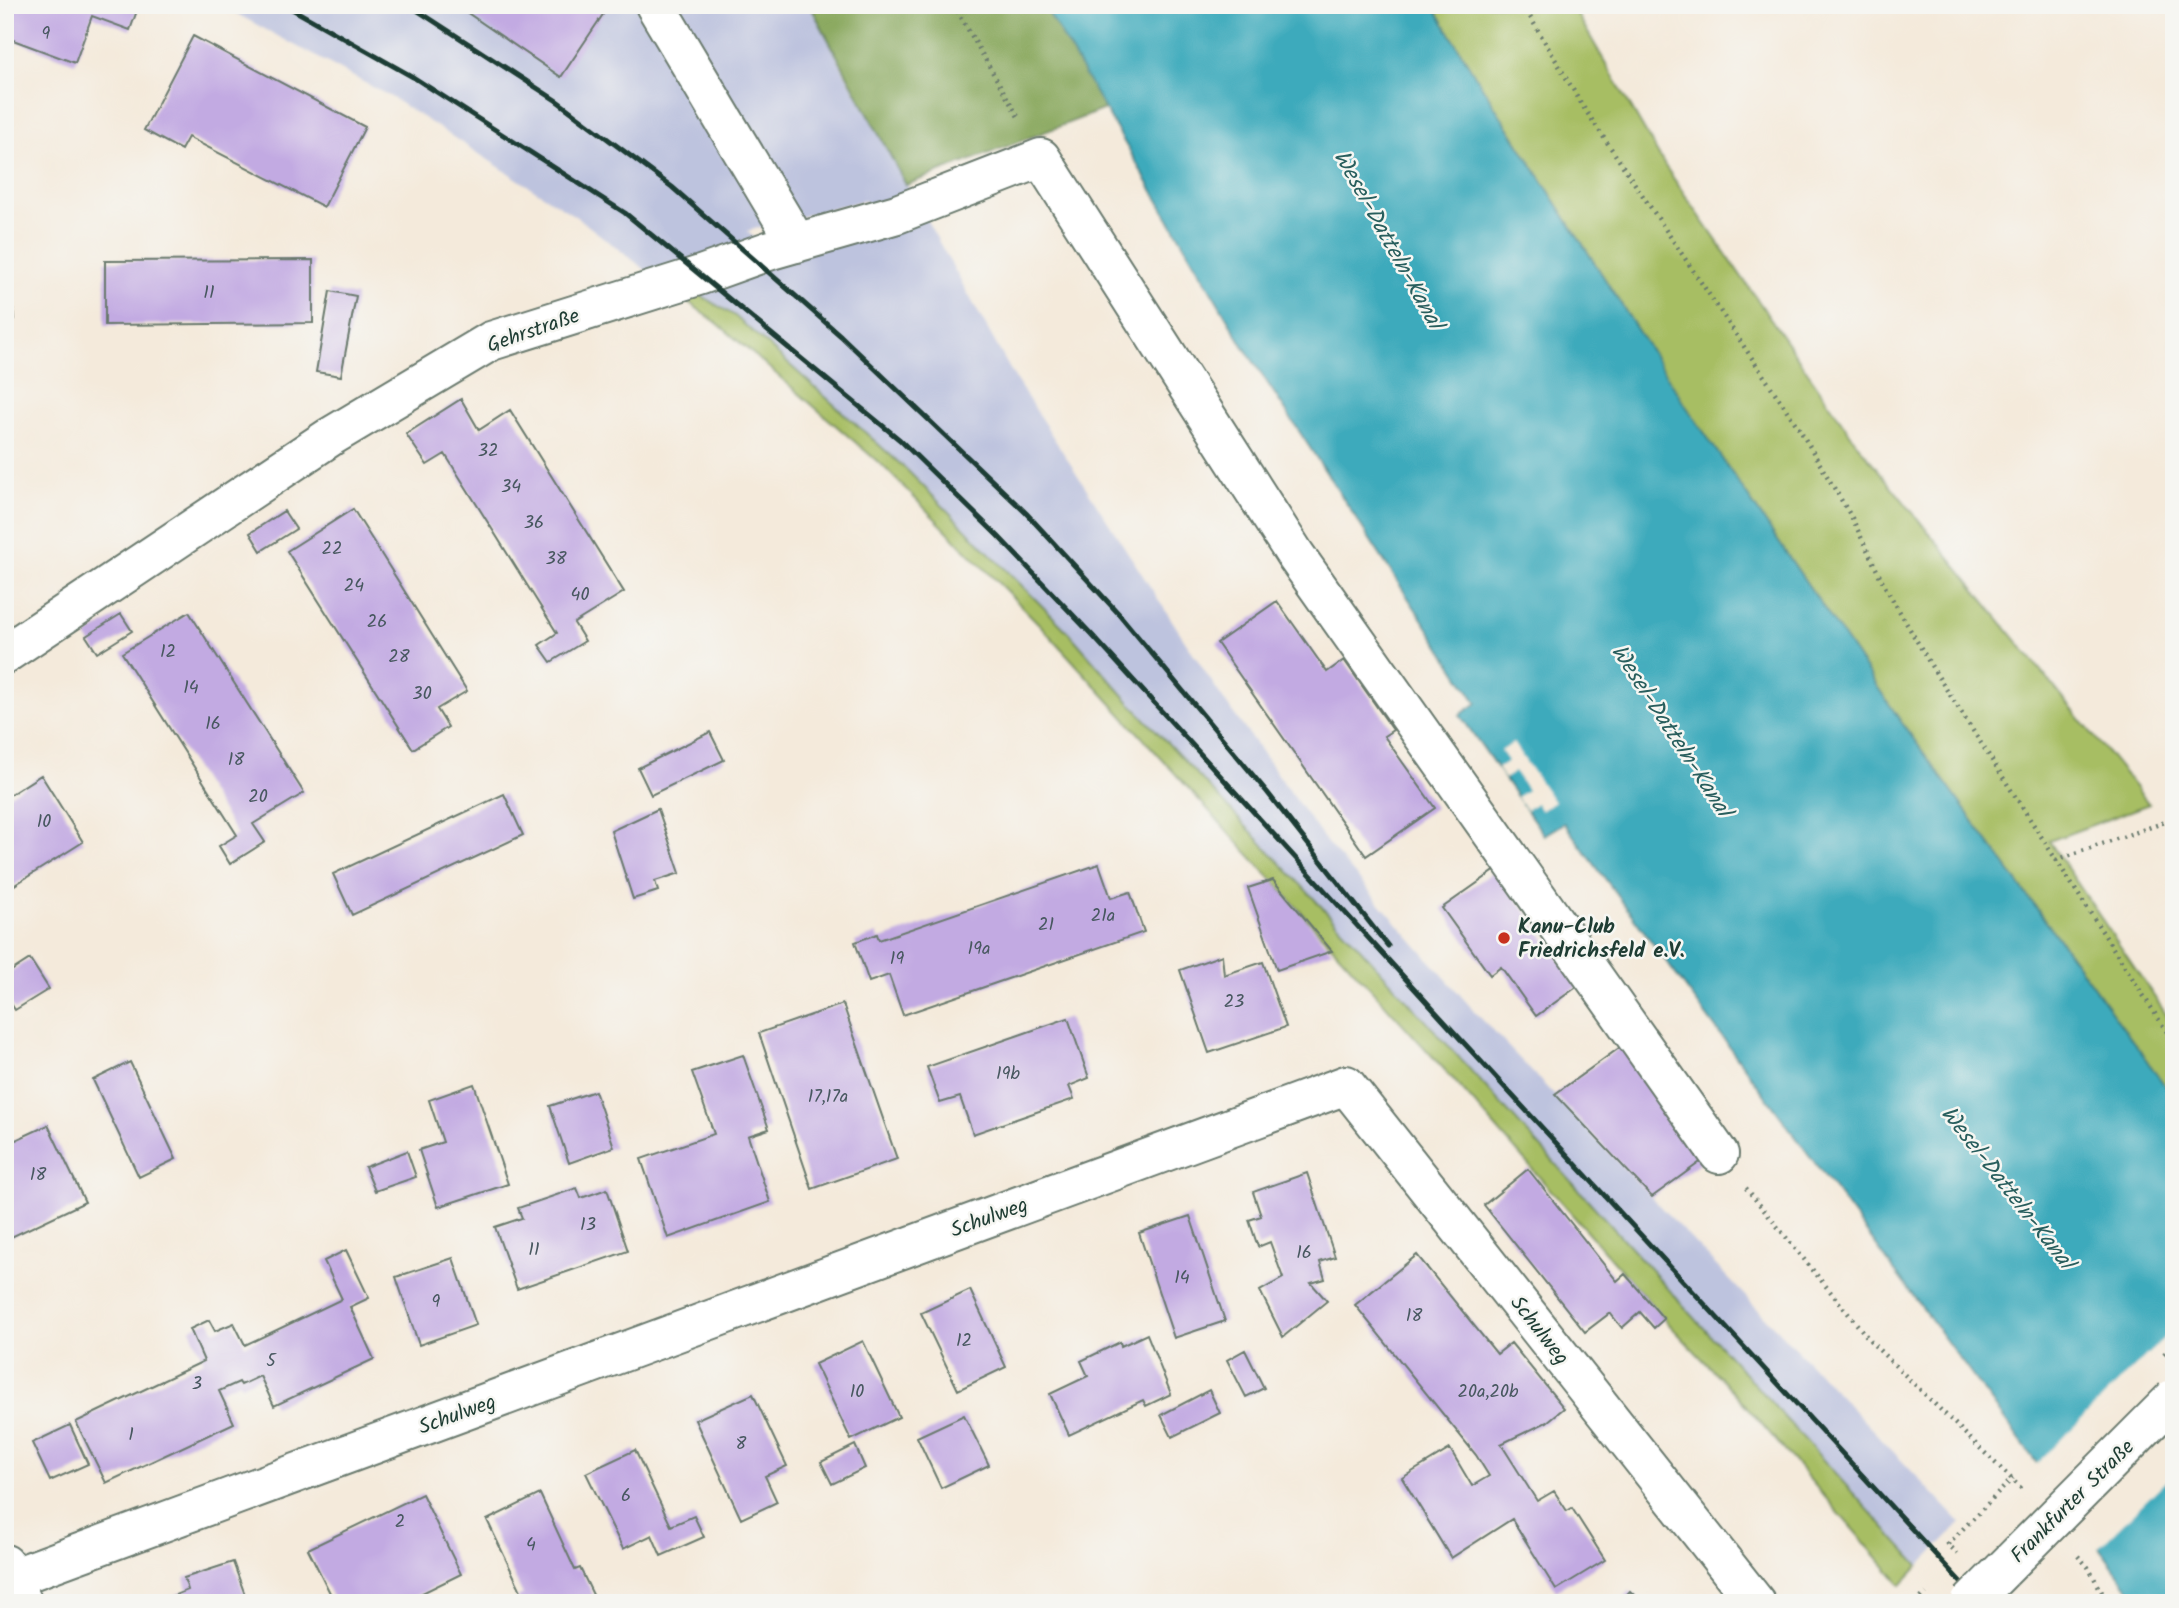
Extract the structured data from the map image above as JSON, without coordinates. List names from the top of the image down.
{
  "streets": {
    "street": ["Gehrstraße", "Schulweg", "Frankfurter Straße"]
  },
  "water": ["Wesel-Datteln-Kanal"],
  "places": ["Kanu-Club Friedrichsfeld e.V."],
  "house_numbers": [
    "9",
    "11",
    "32",
    "34",
    "36",
    "22",
    "38",
    "24",
    "40",
    "26",
    "12",
    "28",
    "14",
    "30",
    "16",
    "18",
    "20",
    "10",
    "21a",
    "21",
    "19a",
    "19",
    "23",
    "19b",
    "17,17a",
    "18",
    "13",
    "11",
    "16",
    "14",
    "9",
    "18",
    "12",
    "5",
    "3",
    "10",
    "20a,20b",
    "1",
    "8",
    "6",
    "2",
    "4"
  ]
}
